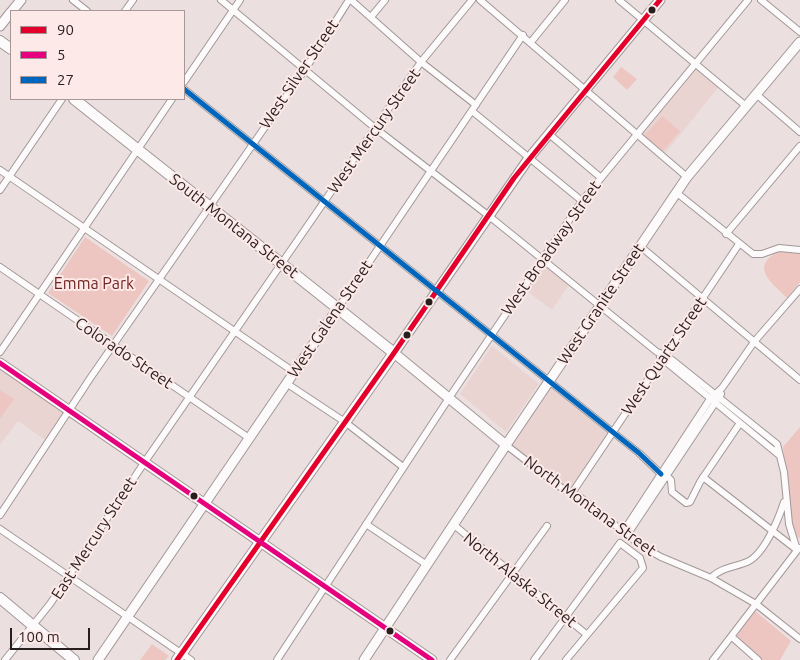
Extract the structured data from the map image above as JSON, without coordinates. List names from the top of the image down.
{
  "streets": {
    "main road": ["South Montana Street"],
    "street": [
      "West Silver Street",
      "West Mercury Street",
      "West Broadway Street",
      "West Granite Street",
      "West Galena Street",
      "Colorado Street",
      "West Quartz Street",
      "North Montana Street",
      "East Mercury Street",
      "North Alaska Street"
    ]
  },
  "crossings": [
    ["West Silver Street", "West Mercury Street"],
    ["West Silver Street", "South Montana Street"],
    ["West Silver Street", "West Broadway Street"],
    ["West Silver Street", "West Galena Street"],
    ["West Silver Street", "Colorado Street"],
    ["West Mercury Street", "South Montana Street"],
    ["West Mercury Street", "Colorado Street"],
    ["West Mercury Street", "East Mercury Street"],
    ["South Montana Street", "West Galena Street"],
    ["South Montana Street", "North Montana Street"],
    ["West Broadway Street", "North Montana Street"],
    ["West Granite Street", "North Montana Street"],
    ["West Granite Street", "North Alaska Street"],
    ["West Galena Street", "Colorado Street"],
    ["West Quartz Street", "North Montana Street"]
  ],
  "parks": ["Emma Park"],
  "lines": ["transit line 90", "transit line 27", "transit line 5"],
  "legend": ["90", "5", "27"],
  "scale_bar": "100 m"
}
